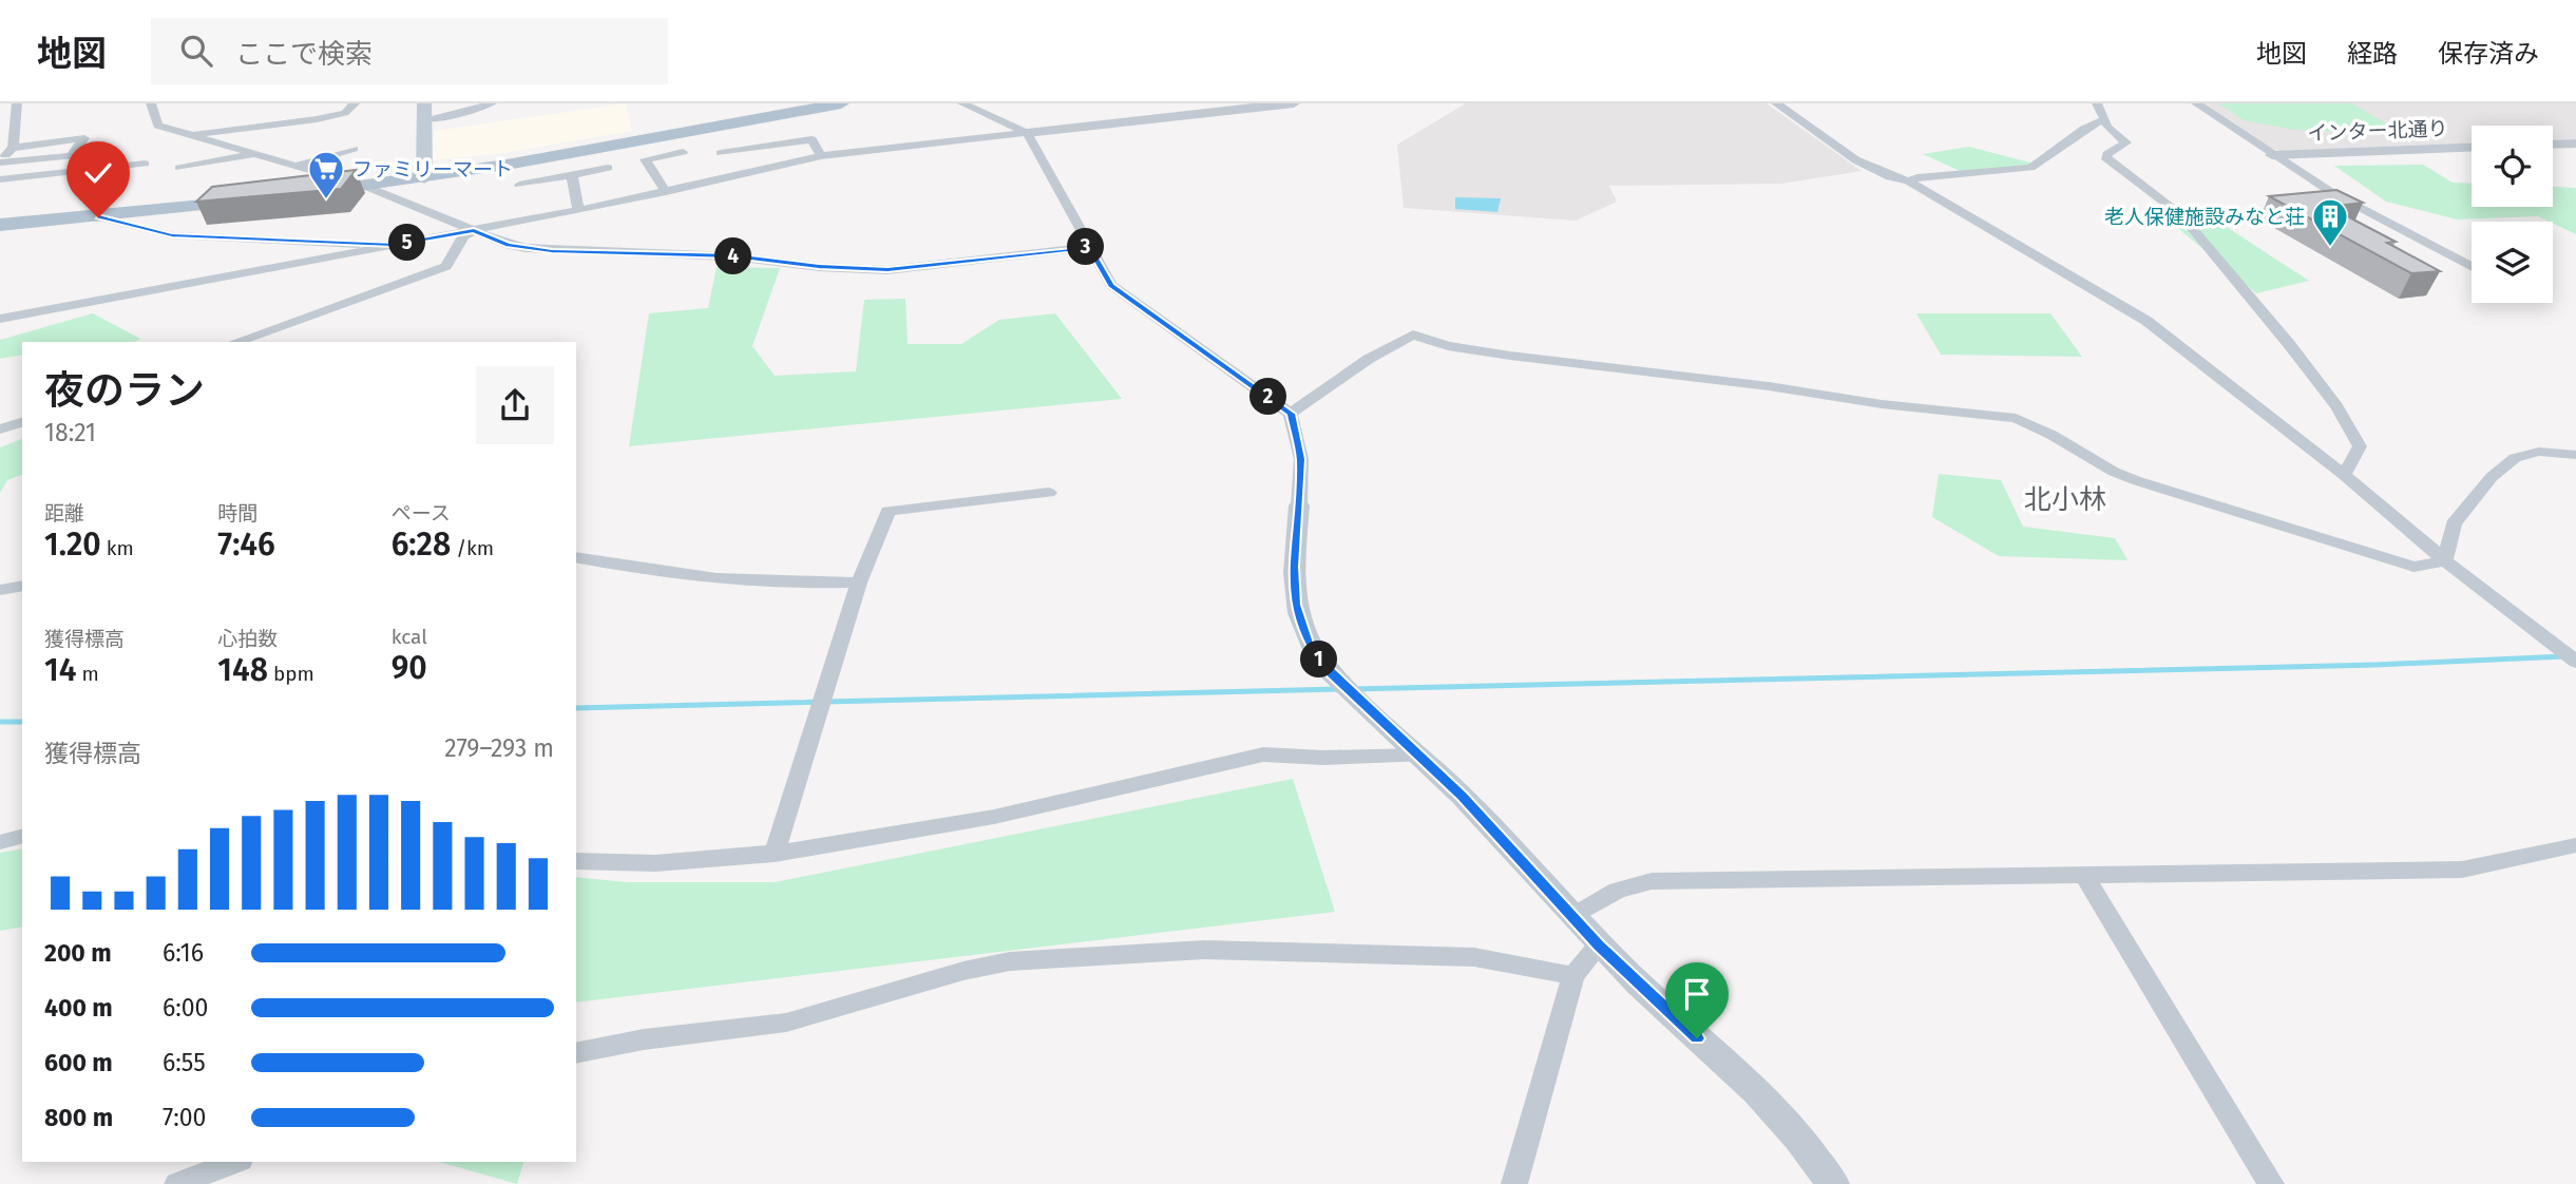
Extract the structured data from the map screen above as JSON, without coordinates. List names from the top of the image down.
{
  "streets": {
    "street": ["インター北通り"]
  },
  "districts": ["北小林"],
  "places": {
    "supermarket": ["ファミリーマート"],
    "building": ["老人保健施設みなと荘"]
  },
  "page": {
    "header": "地図",
    "search": "ここで検索",
    "nav": ["地図", "経路", "保存済み"],
    "pins": [
      "5",
      "3",
      "4",
      "2",
      "1"
    ],
    "heading": ["夜のラン", "18:21"],
    "stats": [
      ["距離", "1.20 km"],
      ["時間", "7:46"],
      ["ペース", "6:28 /km"],
      ["獲得標高", "14 m"],
      ["心拍数", "148 bpm"],
      ["kcal", "90"]
    ],
    "chart": ["獲得標高", "279–293 m"],
    "list": [
      {
        "name": "200 m",
        "note": "6:16"
      },
      {
        "name": "400 m",
        "note": "6:00"
      },
      {
        "name": "600 m",
        "note": "6:55"
      },
      {
        "name": "800 m",
        "note": "7:00"
      }
    ]
  }
}
